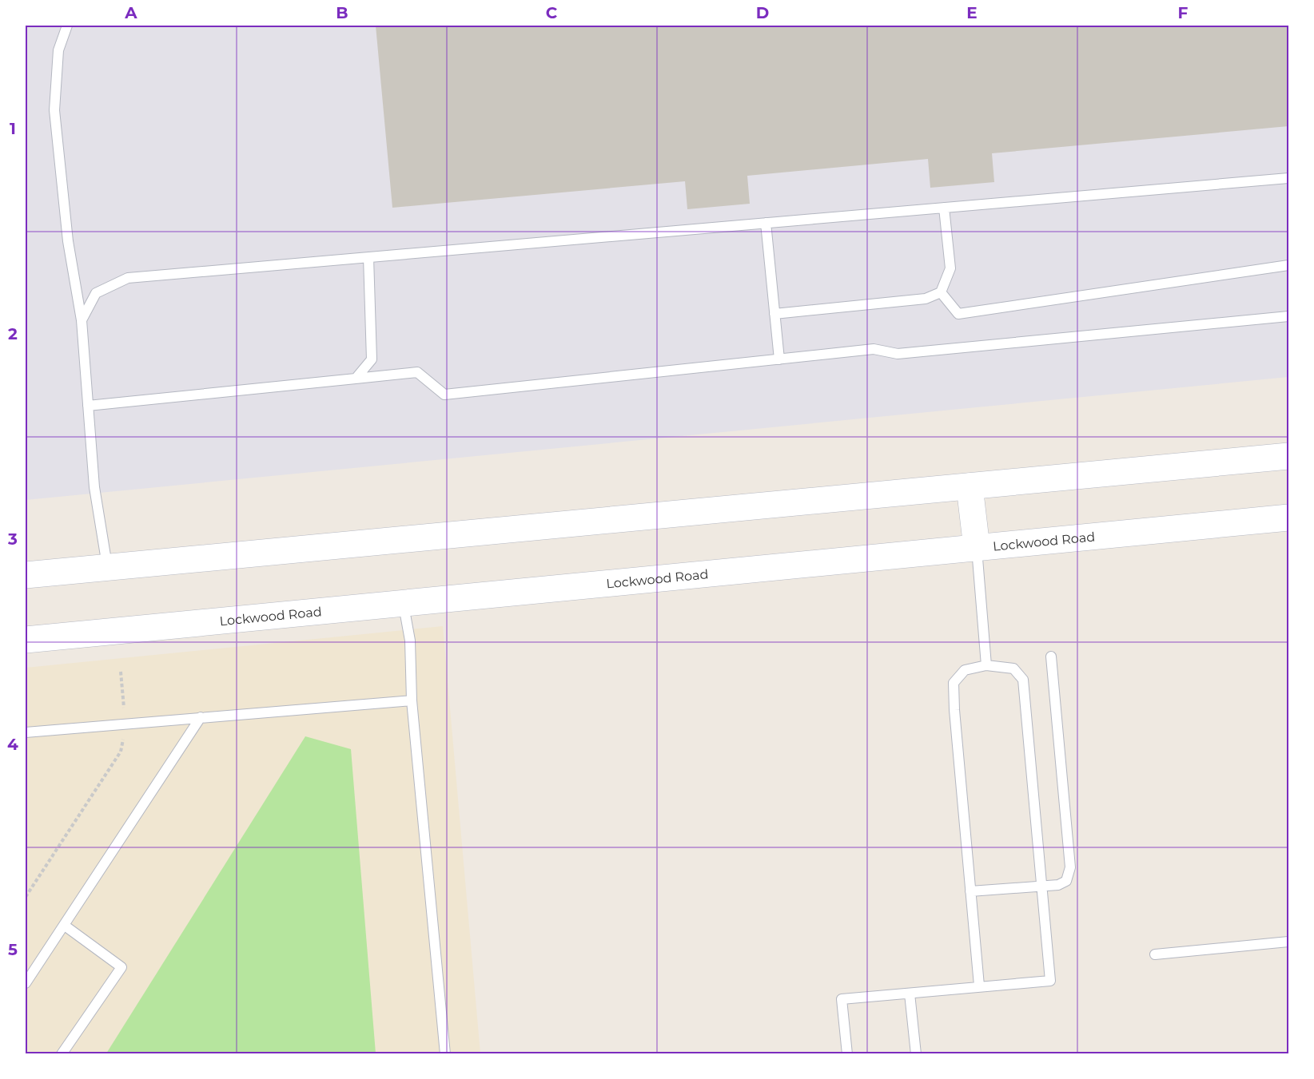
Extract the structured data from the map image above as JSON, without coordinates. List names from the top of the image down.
{
  "streets": {
    "main road": ["Lockwood Road"]
  },
  "grid": {
    "columns": [
      "A",
      "B",
      "C",
      "D",
      "E",
      "F"
    ],
    "rows": [
      "1",
      "2",
      "3",
      "4",
      "5"
    ]
  }
}
